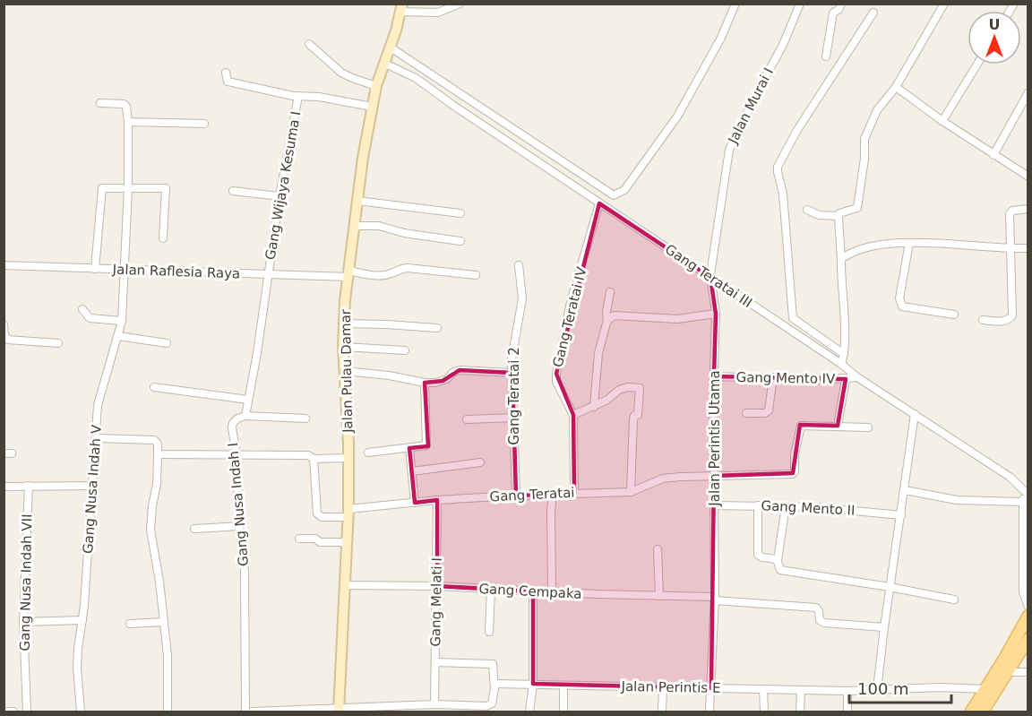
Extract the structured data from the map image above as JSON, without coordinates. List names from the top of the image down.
{
  "streets": {
    "street": [
      "Jalan Murai I",
      "Gang Wijaya Kesuma I",
      "Jalan Raflesia Raya",
      "Gang Teratai III",
      "Gang Teratai IV",
      "Jalan Pulau Damar",
      "Gang Mento IV",
      "Gang Teratai 2",
      "Jalan Perintis Utama",
      "Gang Nusa Indah V",
      "Gang Teratai",
      "Gang Nusa Indah I",
      "Gang Mento II",
      "Gang Nusa Indah VII",
      "Gang Cempaka",
      "Gang Melati I",
      "Jalan Perintis E"
    ]
  },
  "crossings": [
    ["Jalan Murai I", "Gang Teratai III"],
    ["Jalan Murai I", "Jalan Perintis Utama"],
    ["Gang Wijaya Kesuma I", "Jalan Raflesia Raya"],
    ["Gang Wijaya Kesuma I", "Gang Nusa Indah I"],
    ["Jalan Raflesia Raya", "Jalan Pulau Damar"],
    ["Jalan Raflesia Raya", "Gang Nusa Indah V"],
    ["Jalan Raflesia Raya", "Gang Nusa Indah I"],
    ["Gang Teratai III", "Gang Teratai IV"],
    ["Gang Teratai III", "Jalan Pulau Damar"],
    ["Gang Teratai III", "Gang Mento IV"],
    ["Gang Teratai III", "Jalan Perintis Utama"],
    ["Gang Teratai IV", "Gang Teratai"],
    ["Jalan Pulau Damar", "Gang Teratai"],
    ["Jalan Pulau Damar", "Gang Cempaka"],
    ["Gang Mento IV", "Jalan Perintis Utama"],
    ["Gang Teratai 2", "Gang Teratai"],
    ["Jalan Perintis Utama", "Gang Teratai"],
    ["Jalan Perintis Utama", "Gang Mento II"],
    ["Jalan Perintis Utama", "Gang Cempaka"],
    ["Jalan Perintis Utama", "Jalan Perintis E"],
    ["Gang Teratai", "Gang Melati I"],
    ["Gang Cempaka", "Gang Melati I"]
  ],
  "scale_bar": "100 m",
  "north": "top"
}
